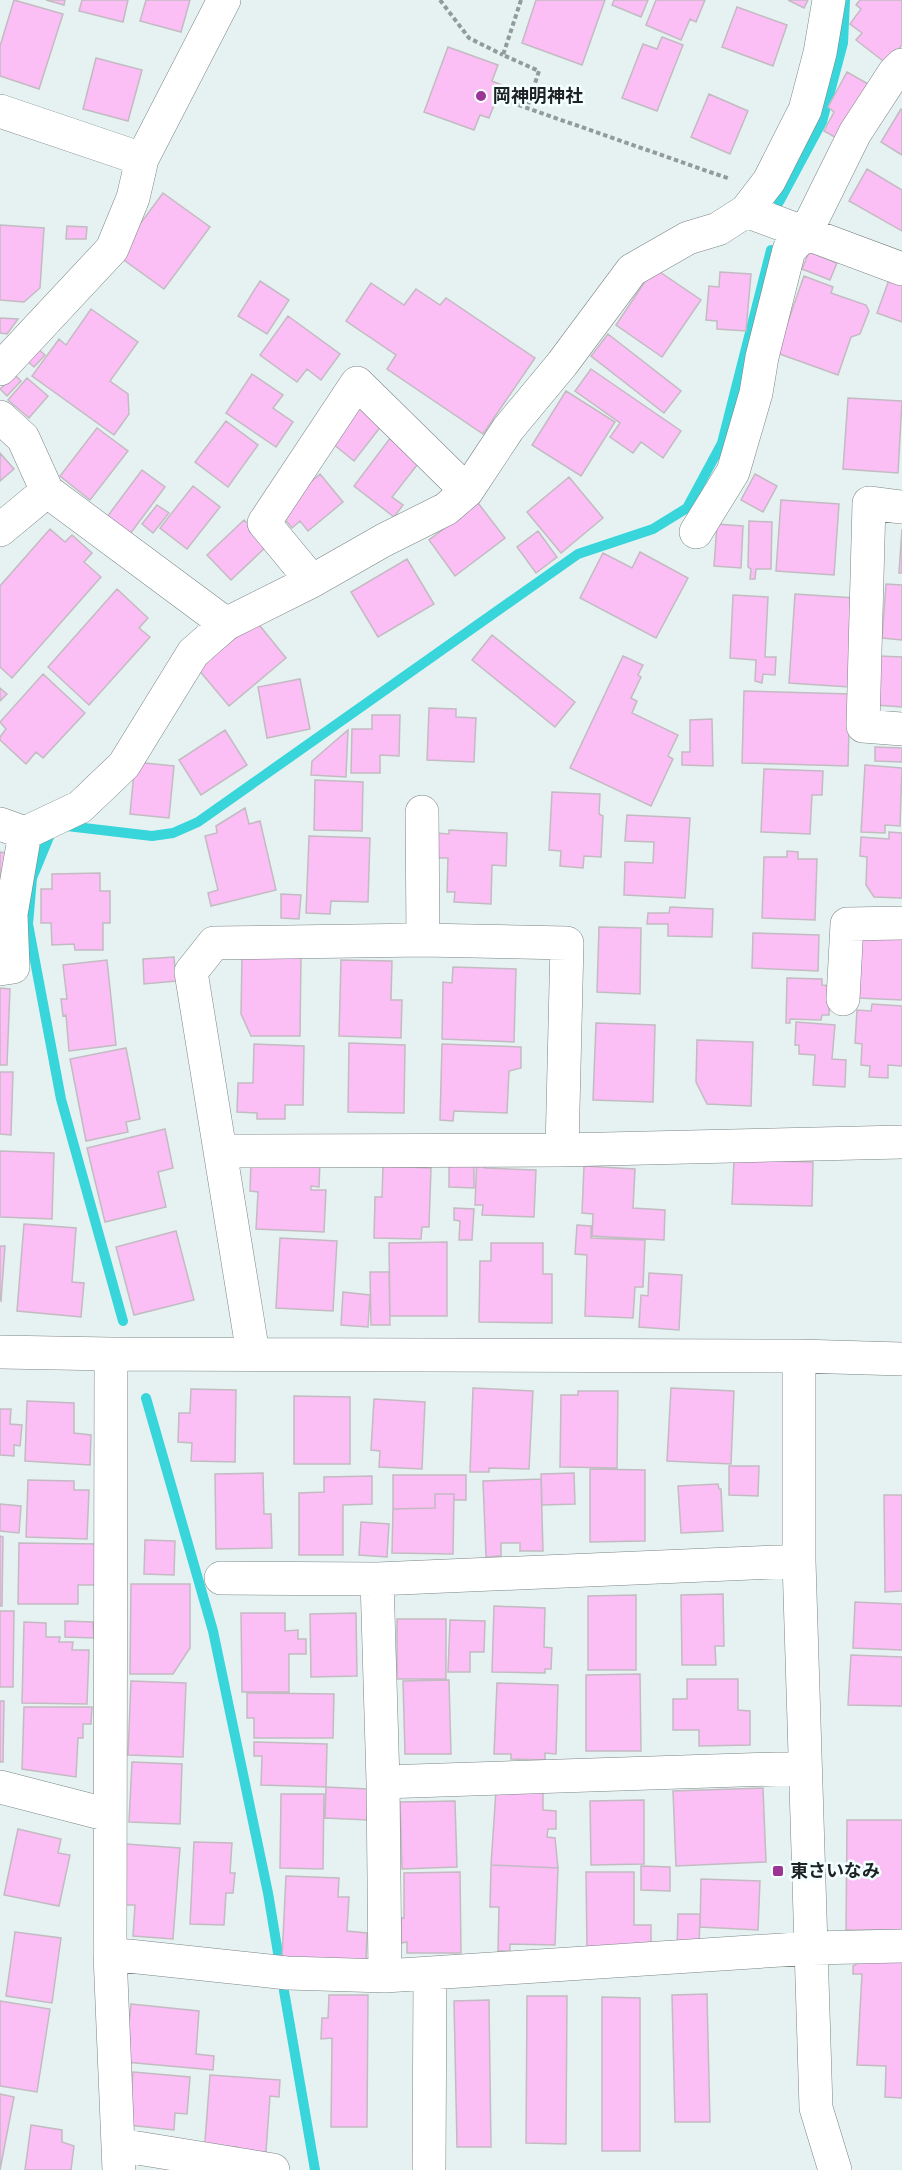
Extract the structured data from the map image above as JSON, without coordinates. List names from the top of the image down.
{
  "places": {
    "other": ["岡神明神社"],
    "transit": ["東さいなみ"]
  }
}
